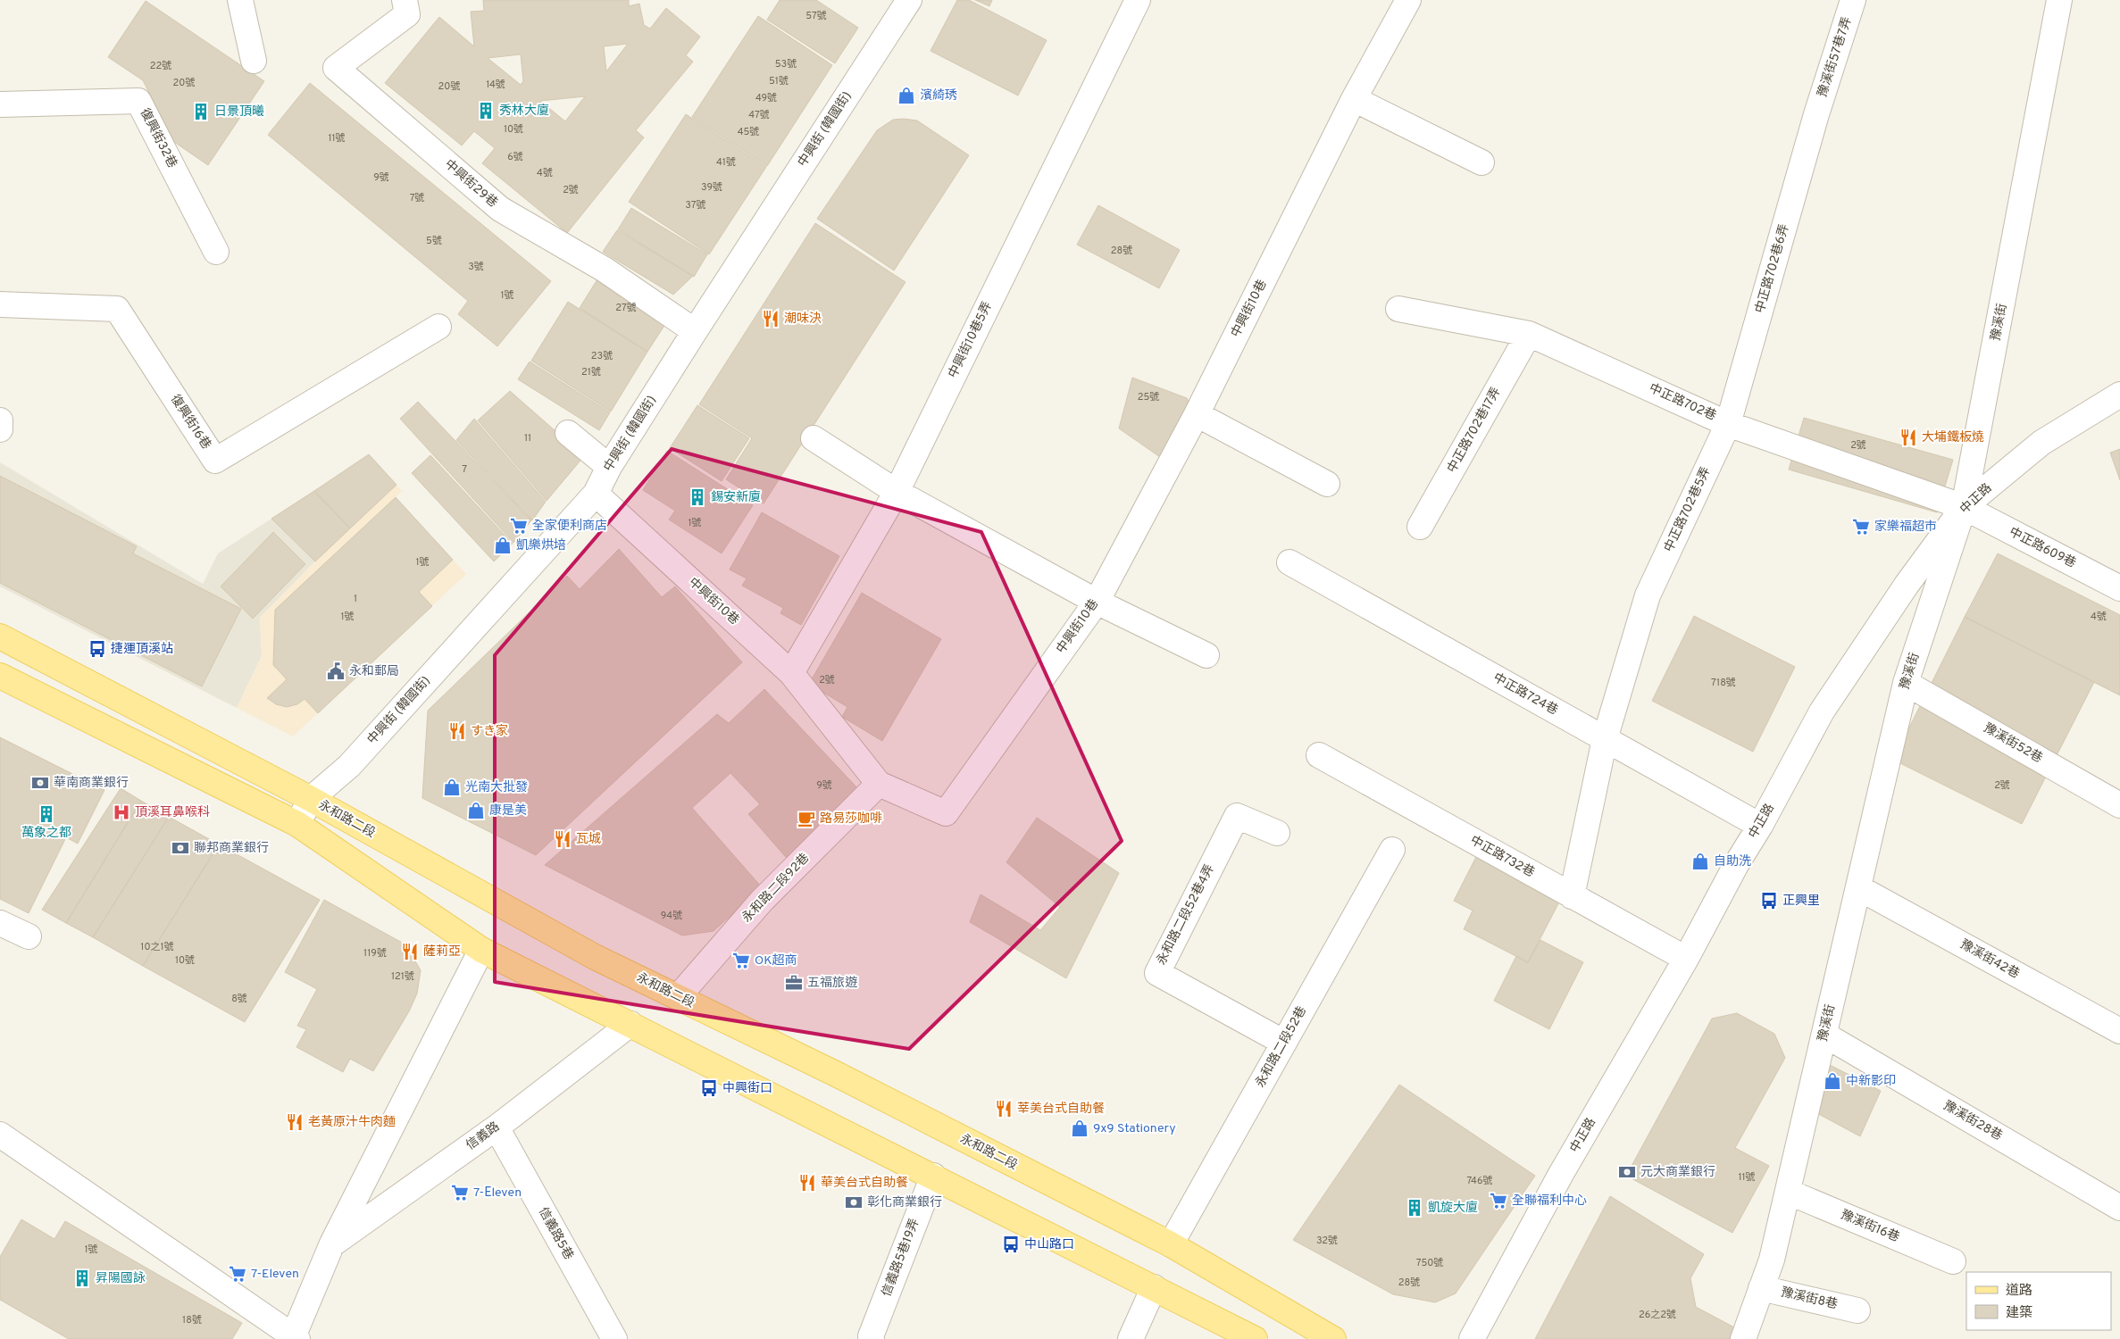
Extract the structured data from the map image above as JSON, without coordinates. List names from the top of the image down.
{
  "streets": {
    "main road": ["永和路二段"],
    "street": [
      "豫溪街57巷7弄",
      "中興街 (韓國街)",
      "復興街32巷",
      "中興街29巷",
      "中正路702巷6弄",
      "中興街10巷",
      "豫溪街",
      "中興街10巷5弄",
      "中正路702巷",
      "復興街16巷",
      "中正路702巷17弄",
      "中正路",
      "中正路702巷5弄",
      "中正路609巷",
      "中正路724巷",
      "豫溪街52巷",
      "中正路732巷",
      "永和路二段92巷",
      "永和路二段52巷4弄",
      "豫溪街42巷",
      "永和路二段52巷",
      "豫溪街28巷",
      "信義路",
      "豫溪街16巷",
      "信義路5巷",
      "信義路5巷19弄",
      "豫溪街8巷"
    ]
  },
  "crossings": [
    ["豫溪街57巷7弄", "中正路702巷6弄"],
    ["中興街 (韓國街)", "中興街29巷"],
    ["中興街 (韓國街)", "中興街10巷"],
    ["中興街 (韓國街)", "永和路二段"],
    ["中正路702巷6弄", "中正路702巷"],
    ["中正路702巷6弄", "中正路702巷5弄"],
    ["中興街10巷", "中興街10巷5弄"],
    ["中興街10巷", "永和路二段92巷"],
    ["豫溪街", "中正路702巷"],
    ["豫溪街", "中正路"],
    ["豫溪街", "中正路609巷"],
    ["豫溪街", "豫溪街52巷"],
    ["豫溪街", "豫溪街42巷"],
    ["豫溪街", "豫溪街28巷"],
    ["豫溪街", "豫溪街16巷"],
    ["豫溪街", "豫溪街8巷"],
    ["中正路702巷", "中正路702巷17弄"],
    ["中正路702巷", "中正路"],
    ["中正路702巷", "中正路702巷5弄"],
    ["中正路702巷", "中正路609巷"],
    ["中正路", "中正路609巷"],
    ["中正路", "中正路724巷"],
    ["中正路", "中正路732巷"],
    ["中正路702巷5弄", "中正路724巷"],
    ["中正路702巷5弄", "中正路732巷"],
    ["永和路二段", "永和路二段92巷"],
    ["永和路二段", "永和路二段52巷"],
    ["永和路二段52巷4弄", "永和路二段52巷"],
    ["信義路", "信義路5巷"]
  ],
  "places": {
    "shop": [
      "濱綺琇",
      "凱樂烘培",
      "光南大批發",
      "康是美",
      "自助洗",
      "中新影印",
      "9x9 Stationery"
    ],
    "building": [
      "秀林大廈",
      "日景頂曦",
      "錫安新廈",
      "萬象之都",
      "凱旋大廈",
      "昇陽國詠"
    ],
    "restaurant": [
      "潮味決",
      "大埔鐵板燒",
      "すき家",
      "瓦城",
      "薩莉亞",
      "莘美台式自助餐",
      "老黃原汁牛肉麵",
      "華美台式自助餐"
    ],
    "supermarket": [
      "全家便利商店",
      "家樂福超市",
      "OK超商",
      "7-Εleven",
      "全聯福利中心",
      "7-Eleven"
    ],
    "bus stop": [
      "捷運頂溪站",
      "正興里",
      "中興街口",
      "中山路口"
    ],
    "public building": ["永和郵局"],
    "bank": [
      "華南商業銀行",
      "聯邦商業銀行",
      "元大商業銀行",
      "彰化商業銀行"
    ],
    "hospital": ["頂溪耳鼻喉科"],
    "cafe": ["路易莎咖啡"],
    "office": ["五福旅遊"]
  },
  "house_numbers": [
    "57號",
    "53號",
    "22號",
    "51號",
    "20號",
    "14號",
    "20號",
    "49號",
    "47號",
    "10號",
    "45號",
    "11號",
    "6號",
    "41號",
    "4號",
    "9號",
    "39號",
    "2號",
    "7號",
    "37號",
    "5號",
    "28號",
    "3號",
    "1號",
    "27號",
    "23號",
    "21號",
    "25號",
    "11",
    "2號",
    "7",
    "1號",
    "1號",
    "1",
    "1號",
    "4號",
    "2號",
    "718號",
    "9號",
    "2號",
    "94號",
    "10之1號",
    "119號",
    "10號",
    "121號",
    "8號",
    "11號",
    "746號",
    "32號",
    "1號",
    "750號",
    "28號",
    "26之2號",
    "18號"
  ],
  "legend": ["道路", "建築"]
}
